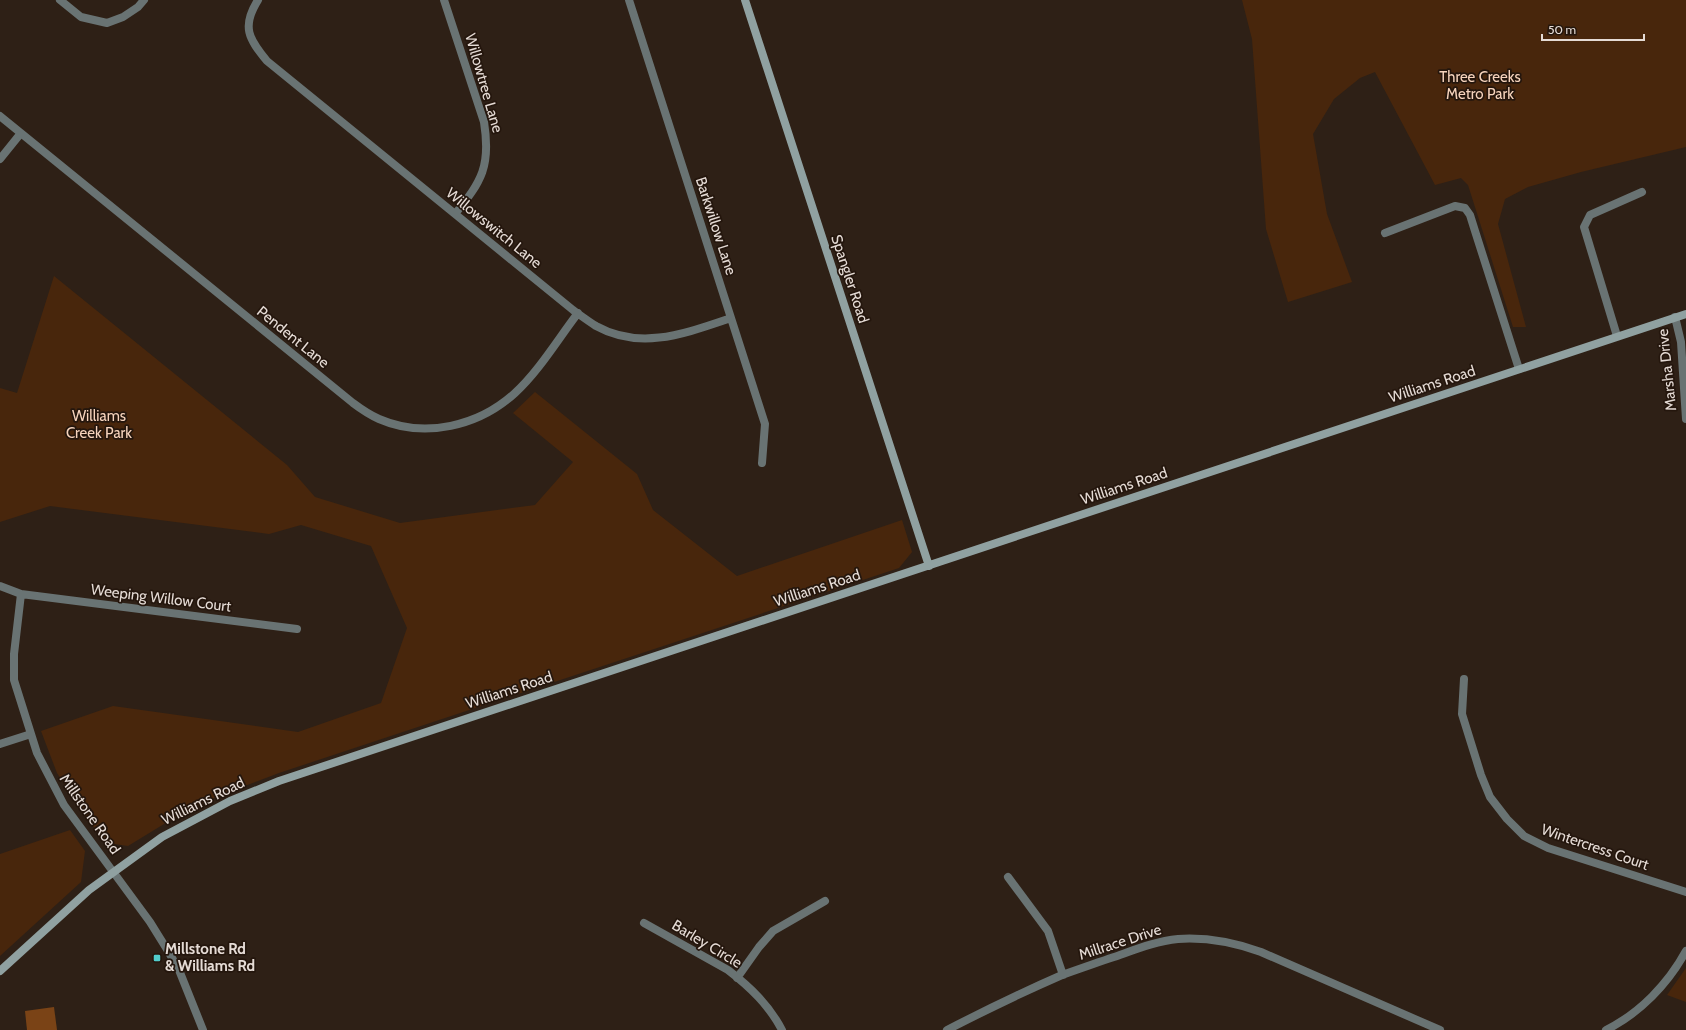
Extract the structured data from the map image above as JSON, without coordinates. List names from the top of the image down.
{
  "streets": {
    "main road": ["Spangler Road", "Williams Road"],
    "street": [
      "Willowtree Lane",
      "Barkwillow Lane",
      "Willowswitch Lane",
      "Pendent Lane",
      "Marsha Drive",
      "Weeping Willow Court",
      "Millstone Road",
      "Wintercress Court",
      "Millrace Drive",
      "Barley Circle"
    ]
  },
  "crossings": [
    ["Willowtree Lane", "Willowswitch Lane"],
    ["Barkwillow Lane", "Willowswitch Lane"],
    ["Willowswitch Lane", "Pendent Lane"],
    ["Spangler Road", "Williams Road"],
    ["Marsha Drive", "Williams Road"],
    ["Williams Road", "Millstone Road"],
    ["Weeping Willow Court", "Millstone Road"]
  ],
  "parks": ["Three Creeks Metro Park", "Williams Creek Park"],
  "places": {
    "transit": ["Millstone Rd & Williams Rd"]
  },
  "scale_bar": "50 m"
}
